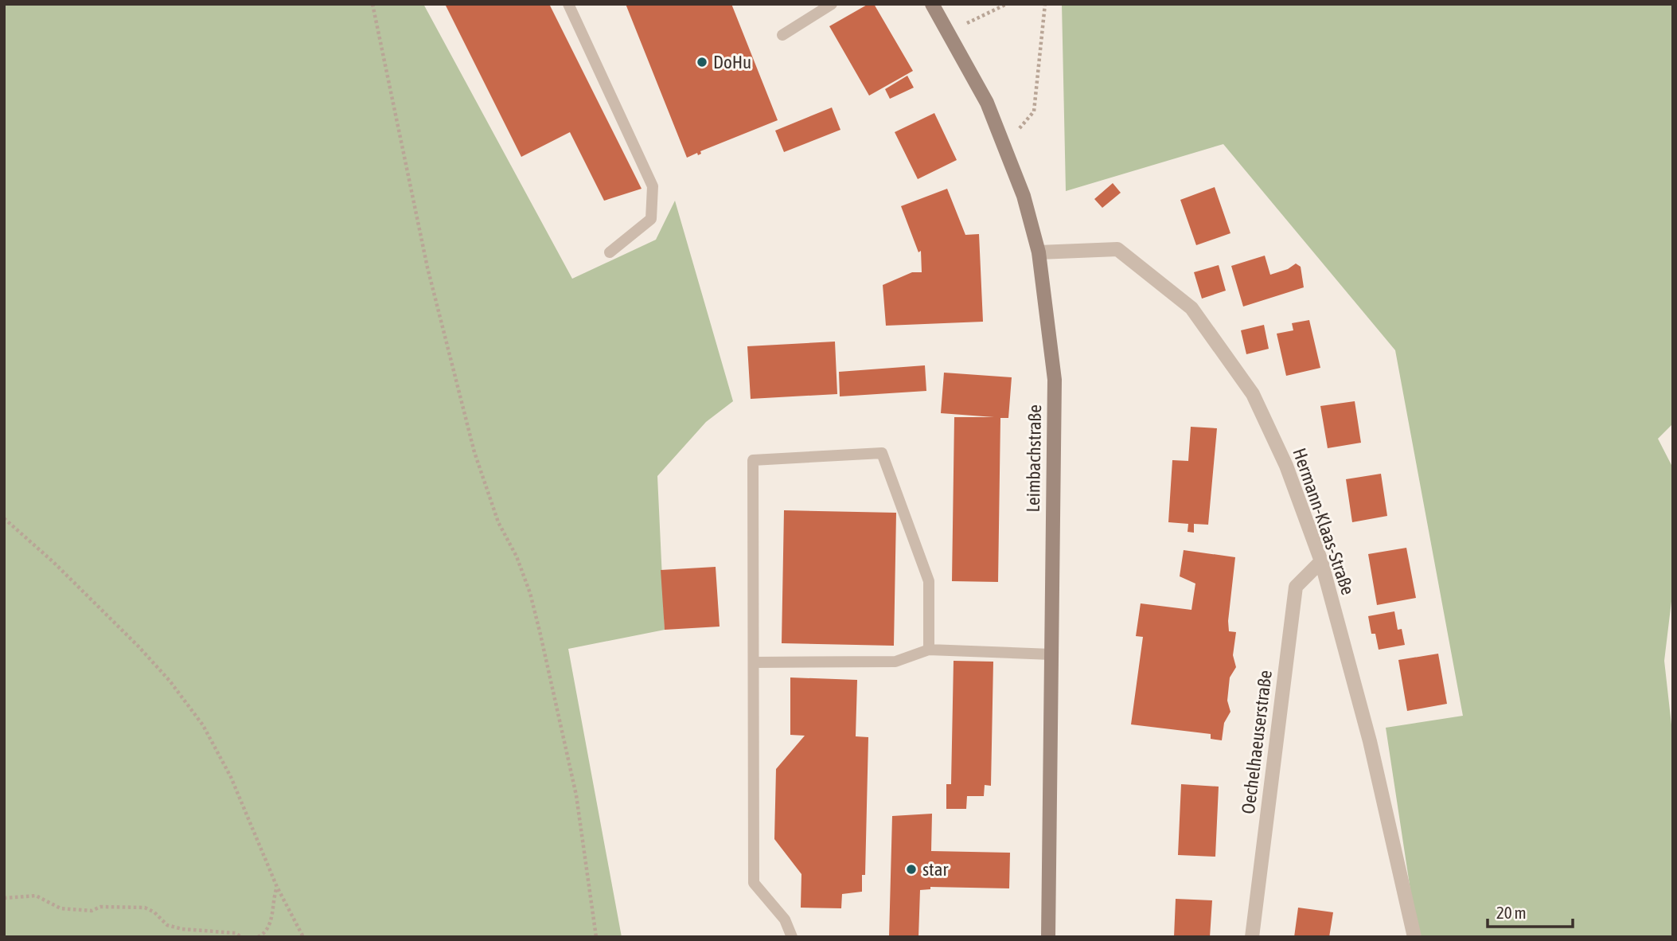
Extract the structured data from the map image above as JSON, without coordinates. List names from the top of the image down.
{
  "streets": {
    "main road": ["Leimbachstraße"],
    "street": ["Hermann-Klaas-Straße", "Oechelhaeuserstraße"]
  },
  "crossings": [
    ["Leimbachstraße", "Hermann-Klaas-Straße"],
    ["Hermann-Klaas-Straße", "Oechelhaeuserstraße"]
  ],
  "places": ["DoHu", "star"],
  "scale_bar": "20 m"
}
